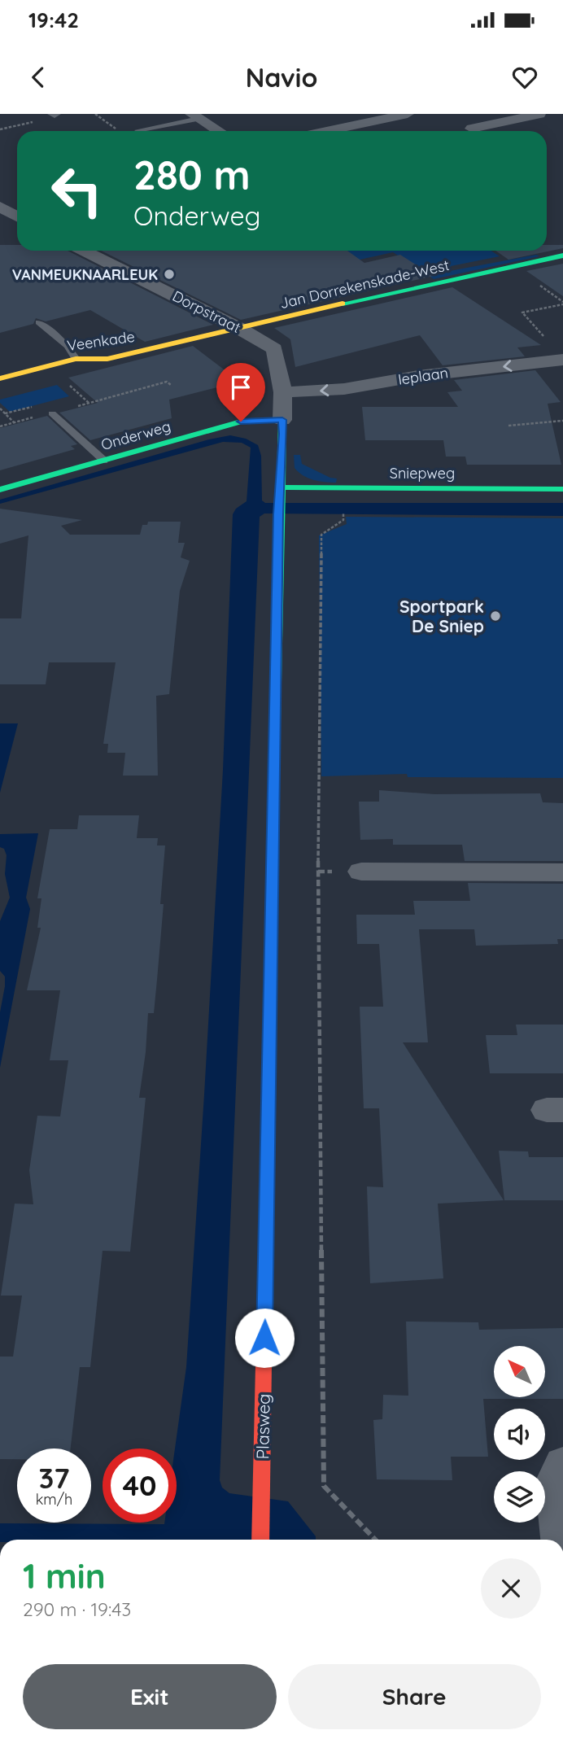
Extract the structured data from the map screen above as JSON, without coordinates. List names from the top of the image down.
{
  "streets": {
    "street": [
      "Jan Dorrekenskade-West",
      "Dorpstraat",
      "Veenkade",
      "Ieplaan",
      "Onderweg",
      "Sniepweg",
      "Plasweg"
    ]
  },
  "crossings": [
    ["Jan Dorrekenskade-West", "Dorpstraat"],
    ["Jan Dorrekenskade-West", "Veenkade"],
    ["Dorpstraat", "Veenkade"],
    ["Dorpstraat", "Ieplaan"],
    ["Dorpstraat", "Onderweg"],
    ["Dorpstraat", "Plasweg"],
    ["Onderweg", "Plasweg"],
    ["Sniepweg", "Plasweg"]
  ],
  "one_way": ["Ieplaan"],
  "places": ["VANMEUKNAARLEUK", "Sportpark De Sniep"],
  "north": "top left",
  "page": {
    "status": "19:42",
    "header": "Navio",
    "turn": ["280 m", "Onderweg"],
    "speed": "37 km/h",
    "limit": "40",
    "heading": ["1 min", "290 m · 19:43"],
    "buttons": ["Exit", "Share"]
  }
}
